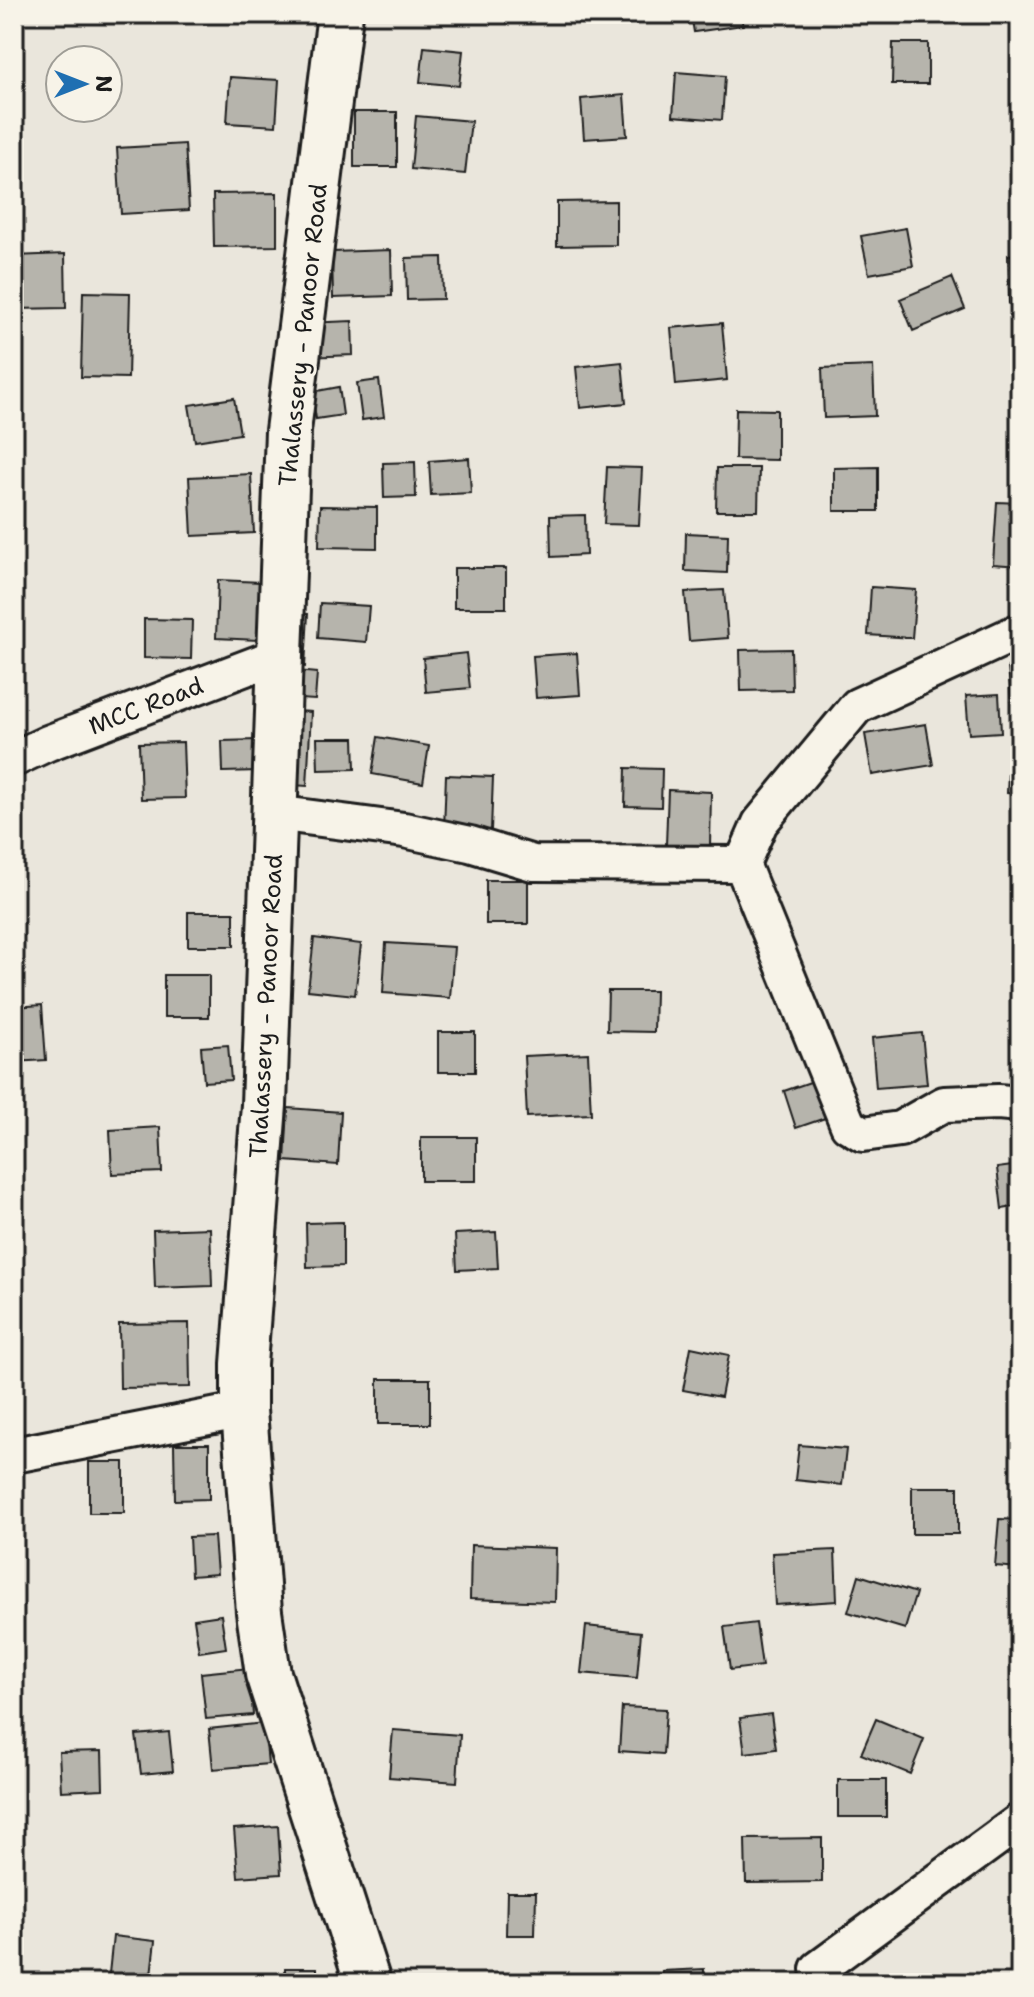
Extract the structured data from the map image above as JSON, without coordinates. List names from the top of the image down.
{
  "streets": {
    "main road": ["Thalassery - Panoor Road"],
    "street": ["MCC Road"]
  },
  "crossings": [
    ["Thalassery - Panoor Road", "MCC Road"]
  ],
  "north": "right"
}
